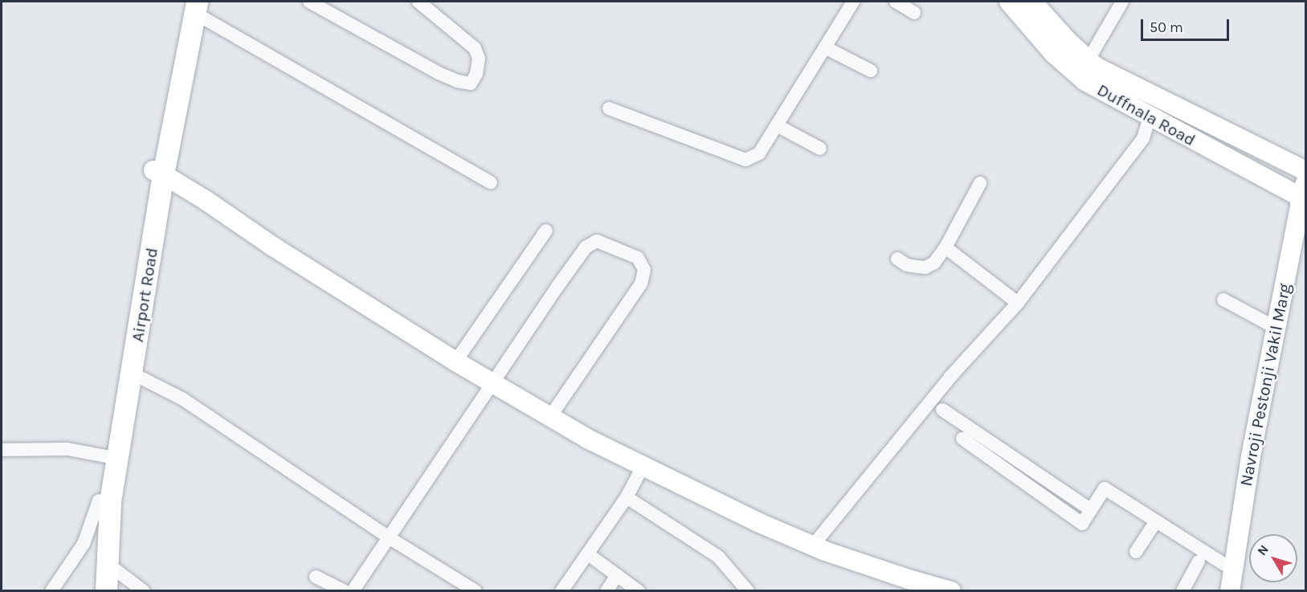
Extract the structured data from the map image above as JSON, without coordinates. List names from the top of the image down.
{
  "streets": {
    "main road": ["Airport Road"],
    "street": ["Duffnala Road", "Navroji Pestonji Vakil Marg"]
  },
  "crossings": [
    ["Duffnala Road", "Navroji Pestonji Vakil Marg"]
  ],
  "scale_bar": "50 m",
  "north": "top left"
}
